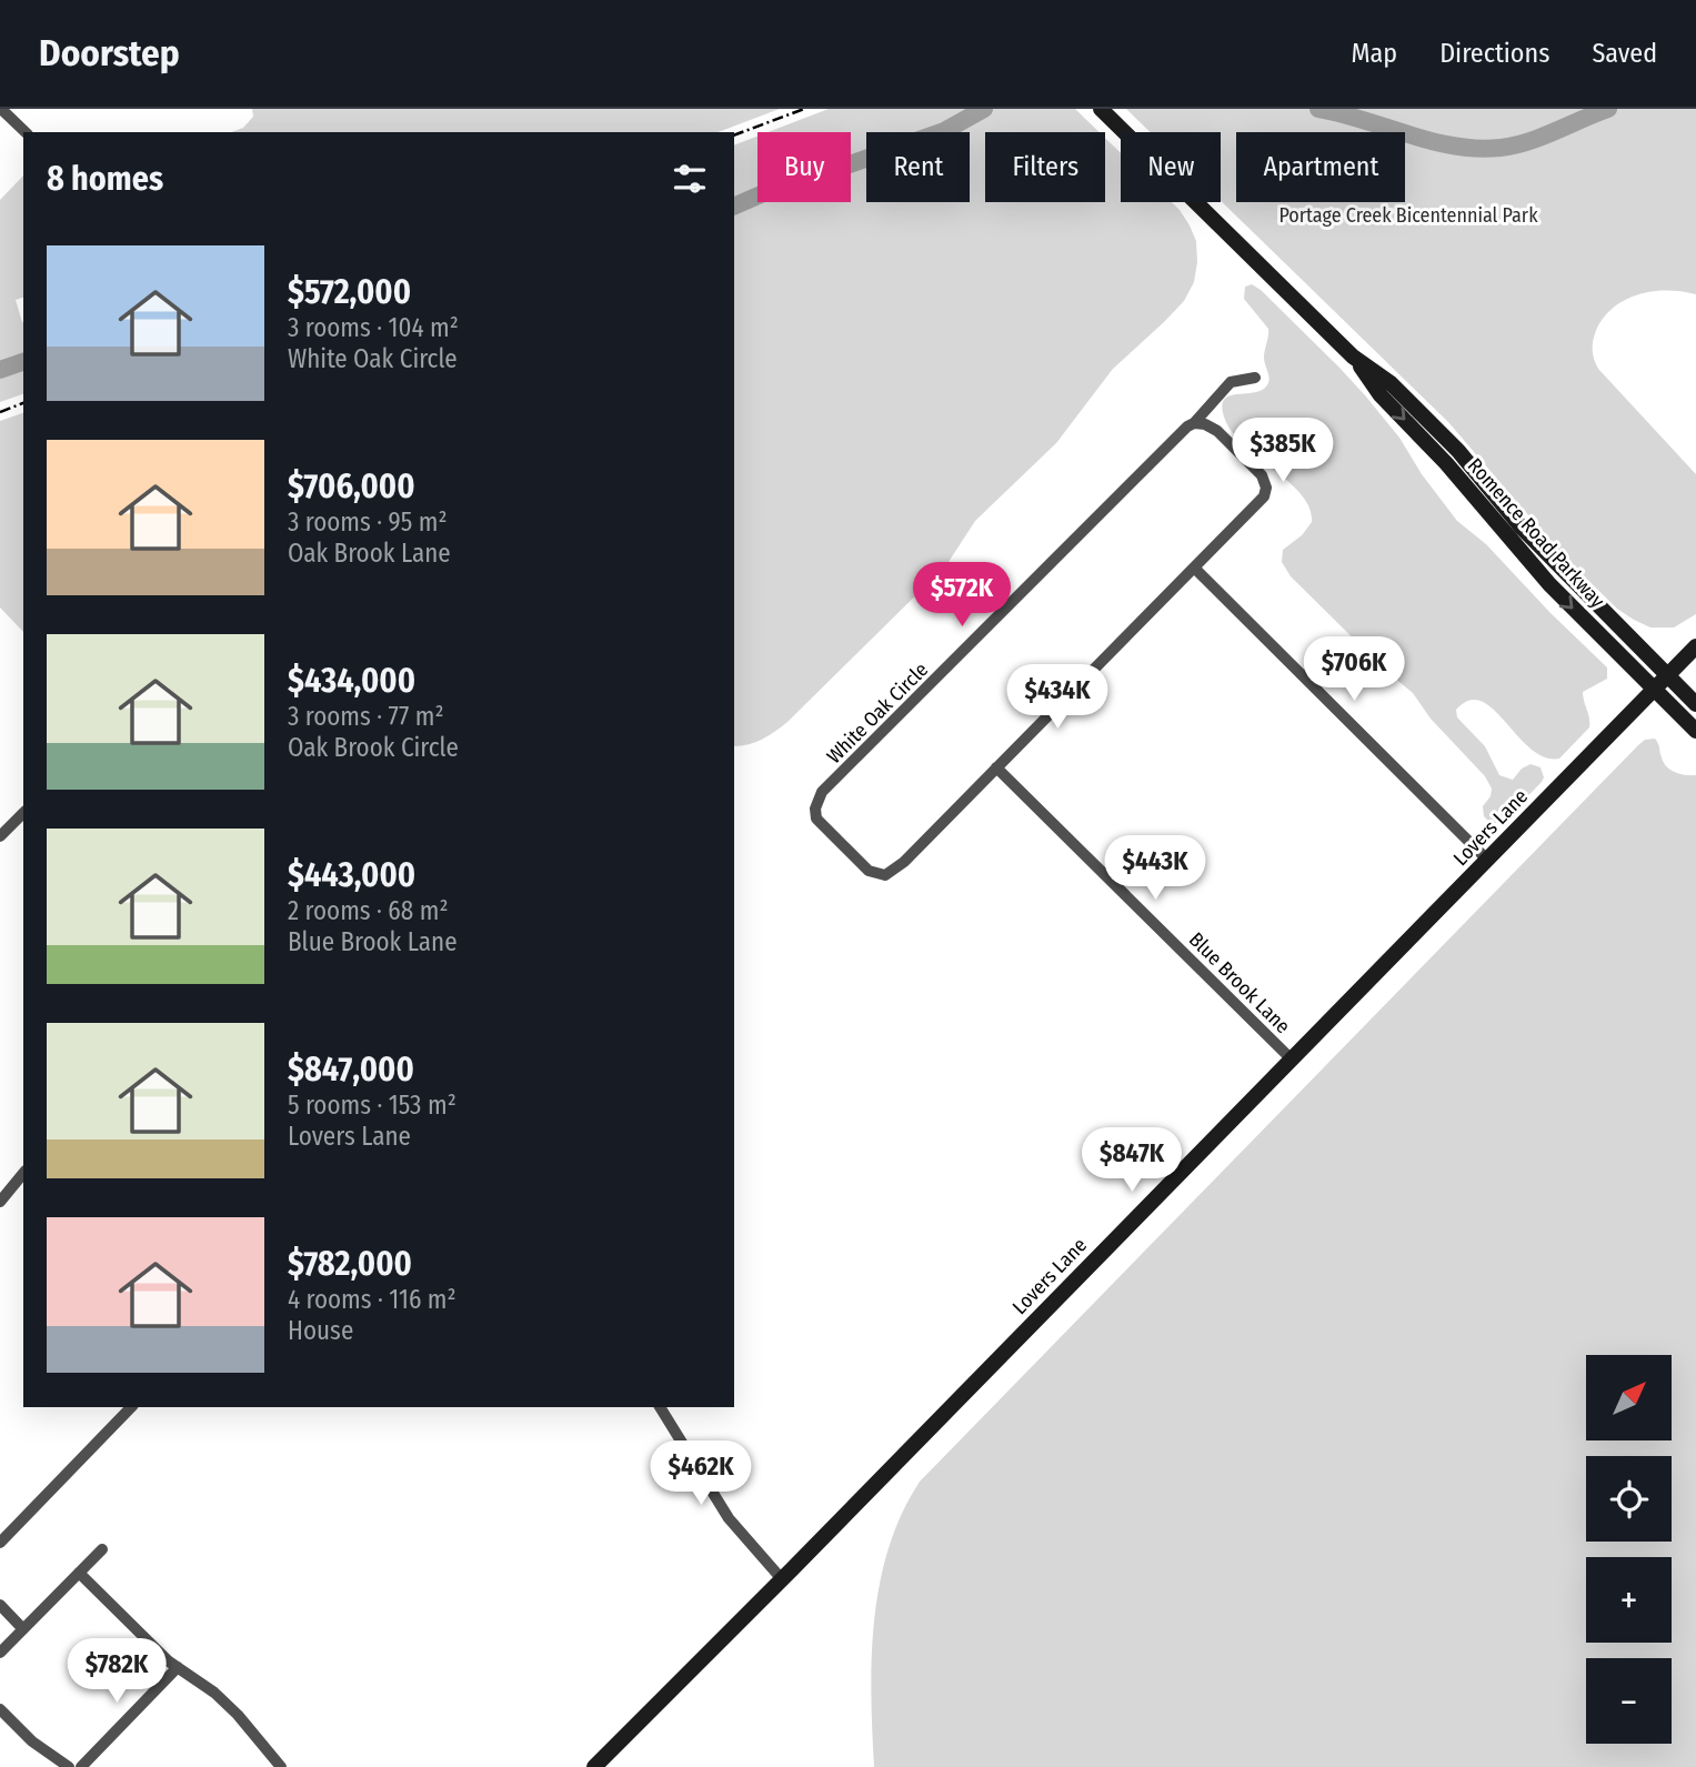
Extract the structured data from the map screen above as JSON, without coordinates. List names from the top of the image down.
{
  "streets": {
    "street": [
      "Romence Road Parkway",
      "White Oak Circle",
      "Lovers Lane",
      "Blue Brook Lane"
    ]
  },
  "crossings": [
    ["Romence Road Parkway", "Lovers Lane"],
    ["White Oak Circle", "Blue Brook Lane"],
    ["Lovers Lane", "Blue Brook Lane"]
  ],
  "parks": ["Portage Creek Bicentennial Park"],
  "north": "top right",
  "page": {
    "header": "Doorstep",
    "nav": ["Map", "Directions", "Saved"],
    "chip": [
      "Buy",
      "Rent",
      "Filters",
      "New",
      "Apartment"
    ],
    "heading": "8 homes",
    "list": [
      {
        "name": "$572,000",
        "note": "3 rooms · 104 m² · White Oak Circle"
      },
      {
        "name": "$706,000",
        "note": "3 rooms · 95 m² · Oak Brook Lane"
      },
      {
        "name": "$434,000",
        "note": "3 rooms · 77 m² · Oak Brook Circle"
      },
      {
        "name": "$443,000",
        "note": "2 rooms · 68 m² · Blue Brook Lane"
      },
      {
        "name": "$847,000",
        "note": "5 rooms · 153 m² · Lovers Lane"
      },
      {
        "name": "$782,000",
        "note": "4 rooms · 116 m² · House"
      }
    ],
    "price": [
      "$385K",
      "$572K",
      "$706K",
      "$434K",
      "$443K",
      "$847K",
      "$462K",
      "$782K"
    ],
    "map_buttons": ["+", "−"]
  }
}
